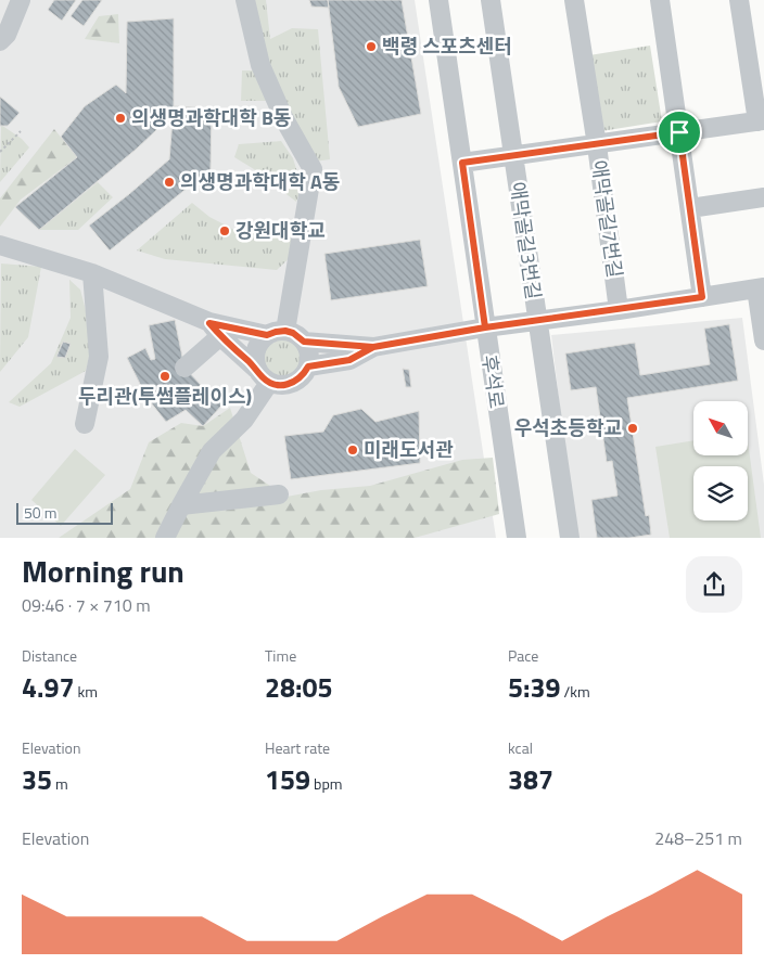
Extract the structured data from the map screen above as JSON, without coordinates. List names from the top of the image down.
{
  "streets": {
    "street": ["애막골길7번길", "애막골길3번길", "후석로"]
  },
  "places": [
    "백령 스포츠센터",
    "의생명과학대학 B동",
    "의생명과학대학 A동",
    "강원대학교",
    "두리관(투썸플레이스)",
    "우석초등학교",
    "미래도서관"
  ],
  "scale_bar": "50 m",
  "north": "top left",
  "page": {
    "scale": "50 m",
    "heading": ["Morning run", "09:46 · 7 × 710 m"],
    "stats": [
      ["Distance", "4.97 km"],
      ["Time", "28:05"],
      ["Pace", "5:39 /km"],
      ["Elevation", "35 m"],
      ["Heart rate", "159 bpm"],
      ["kcal", "387"]
    ],
    "chart": ["Elevation", "248–251 m"]
  }
}
